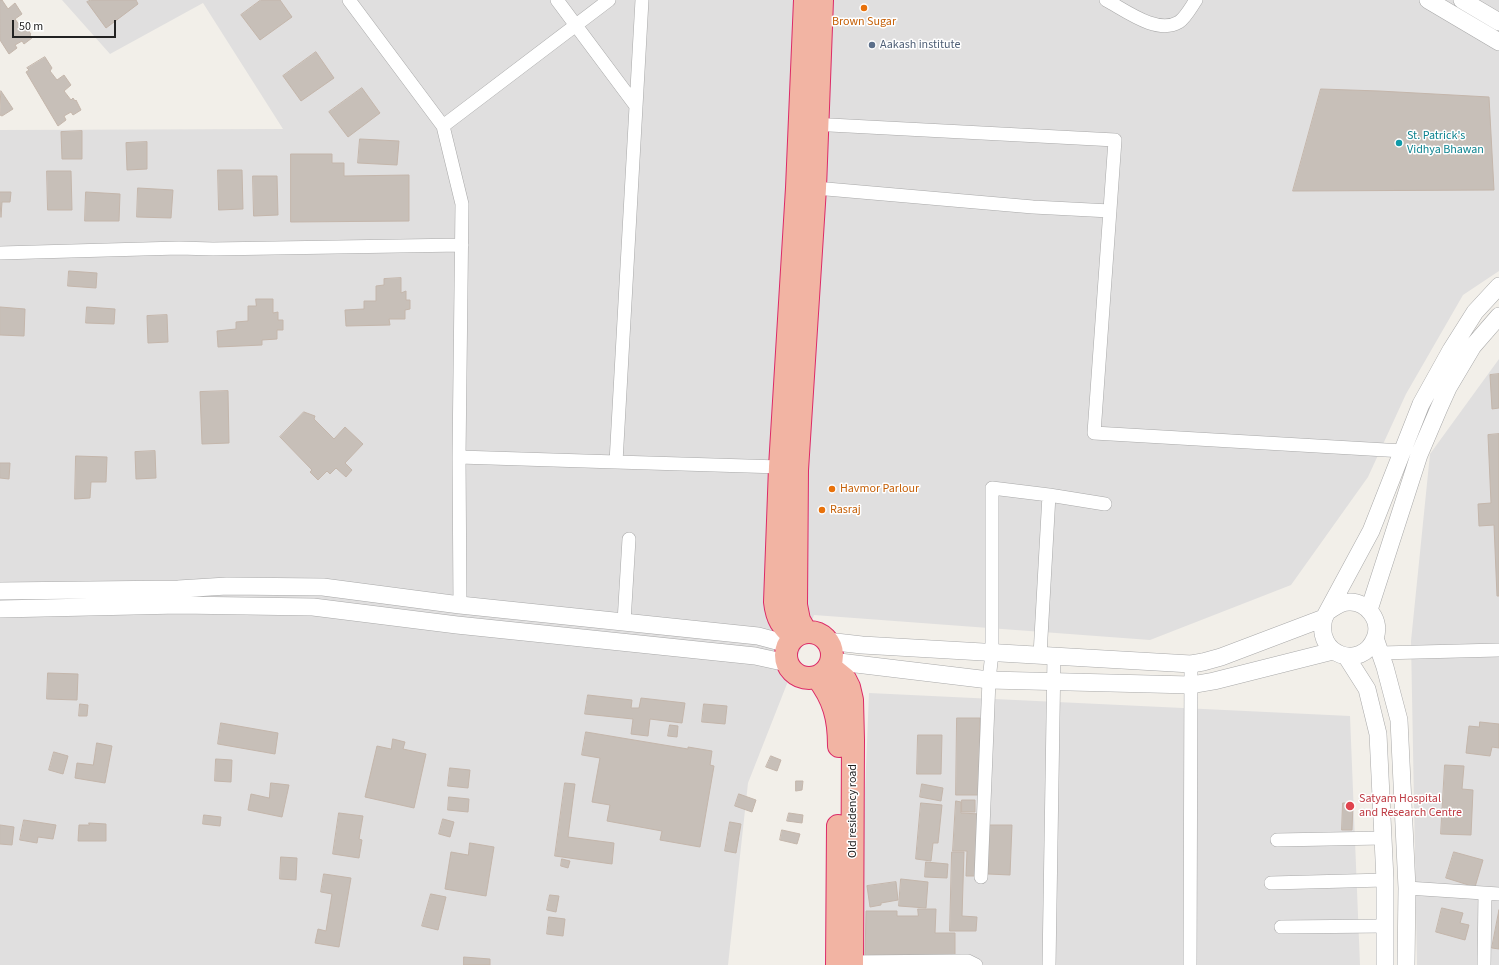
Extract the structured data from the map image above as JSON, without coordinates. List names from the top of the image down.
{
  "streets": {
    "highway": ["Old residency road"]
  },
  "places": [
    "Brown Sugar",
    "Aakash institute",
    "St. Patrick's Vidhya Bhawan",
    "Havmor Parlour",
    "Rasraj",
    "Satyam Hospital and Research Centre"
  ],
  "scale_bar": "50 m"
}
